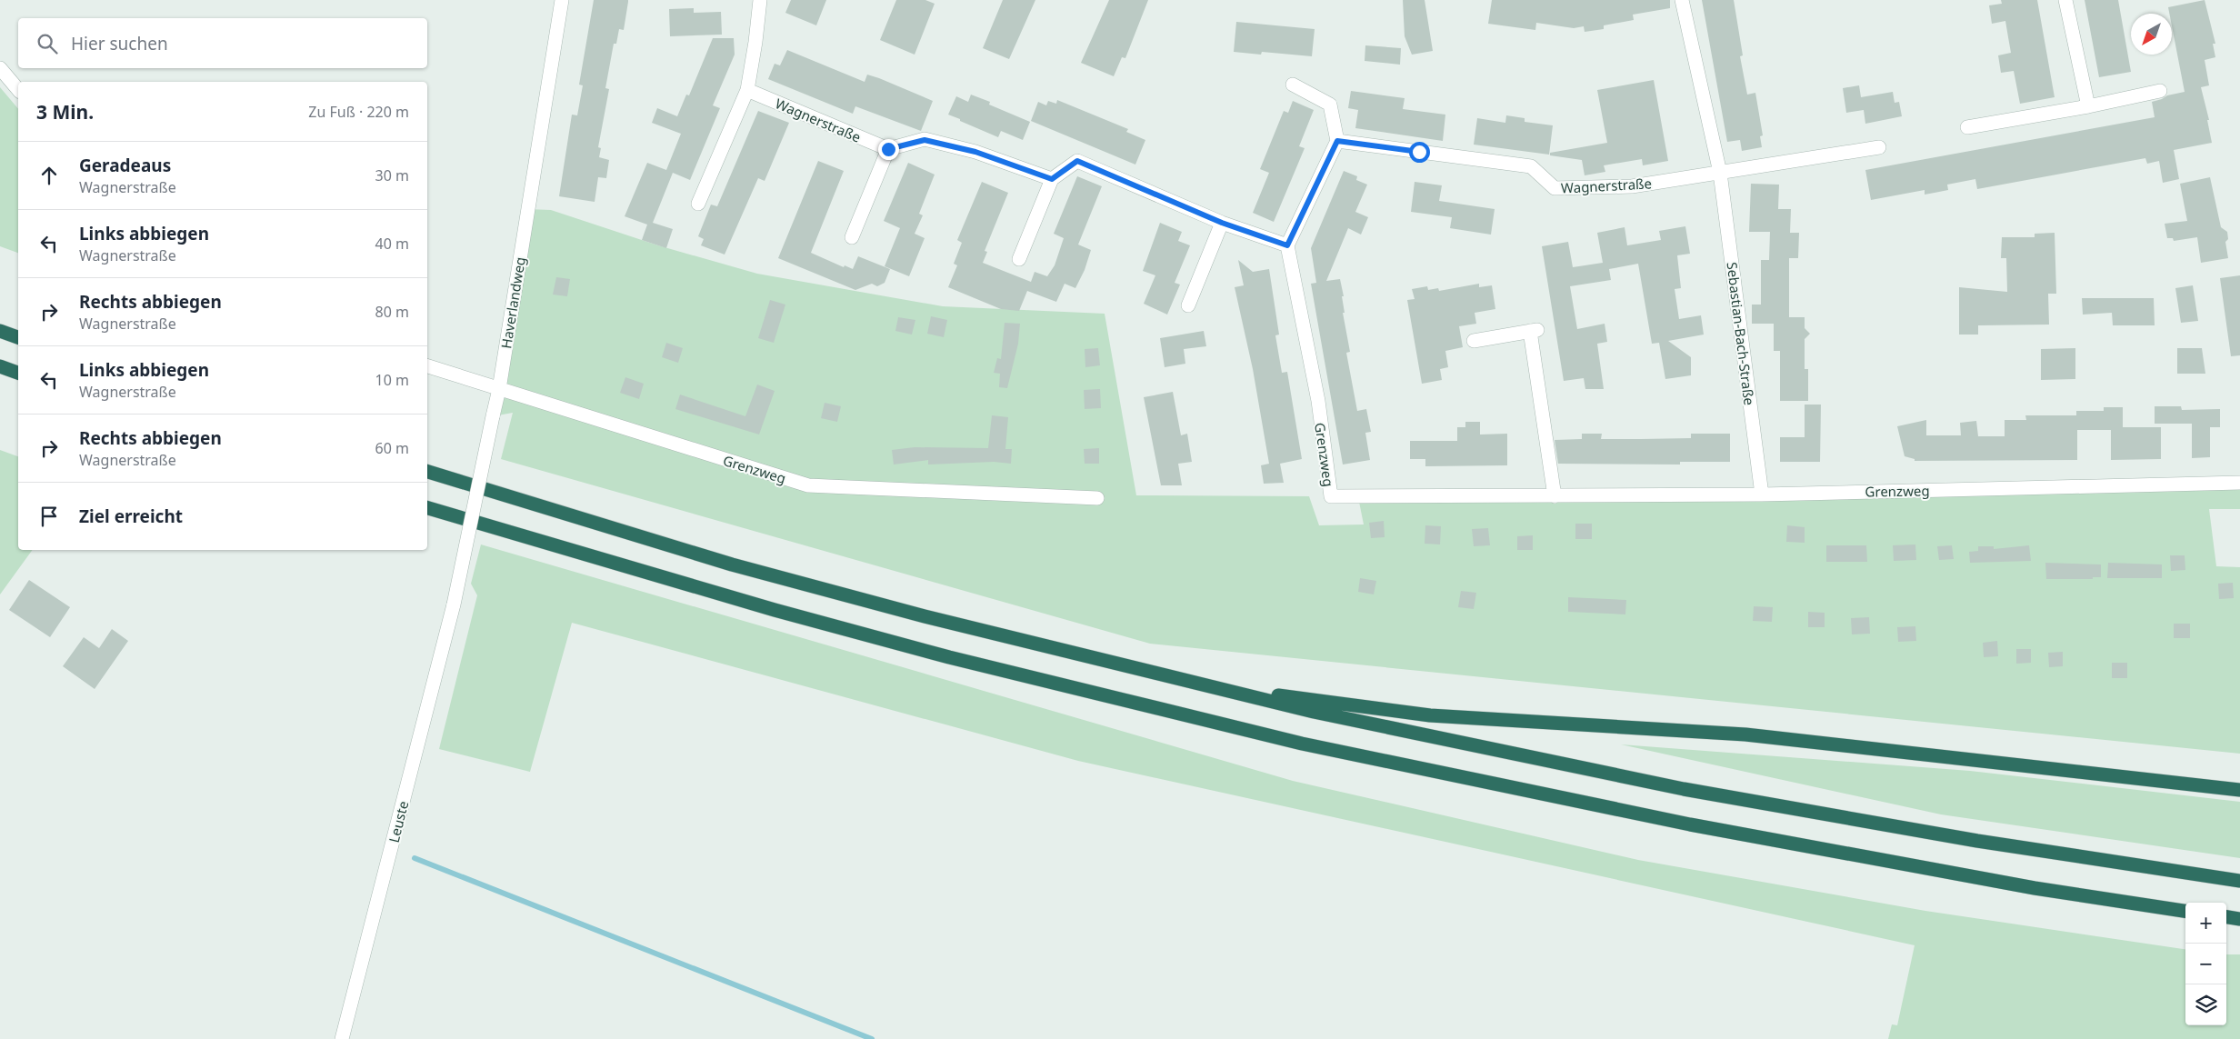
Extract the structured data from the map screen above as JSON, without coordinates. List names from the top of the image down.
{
  "streets": {
    "street": [
      "Wagnerstraße",
      "Haverlandweg",
      "Sebastian-Bach-Straße",
      "Grenzweg",
      "Leuste"
    ]
  },
  "crossings": [
    ["Wagnerstraße", "Sebastian-Bach-Straße"],
    ["Haverlandweg", "Grenzweg"],
    ["Haverlandweg", "Leuste"],
    ["Sebastian-Bach-Straße", "Grenzweg"]
  ],
  "north": "bottom left",
  "page": {
    "search": "Hier suchen",
    "heading": ["3 Min.", "Zu Fuß · 220 m"],
    "list": [
      ["Geradeaus", "Wagnerstraße", "30 m"],
      ["Links abbiegen", "Wagnerstraße", "40 m"],
      ["Rechts abbiegen", "Wagnerstraße", "80 m"],
      ["Links abbiegen", "Wagnerstraße", "10 m"],
      ["Rechts abbiegen", "Wagnerstraße", "60 m"],
      "Ziel erreicht"
    ],
    "map_buttons": ["+", "−"]
  }
}
